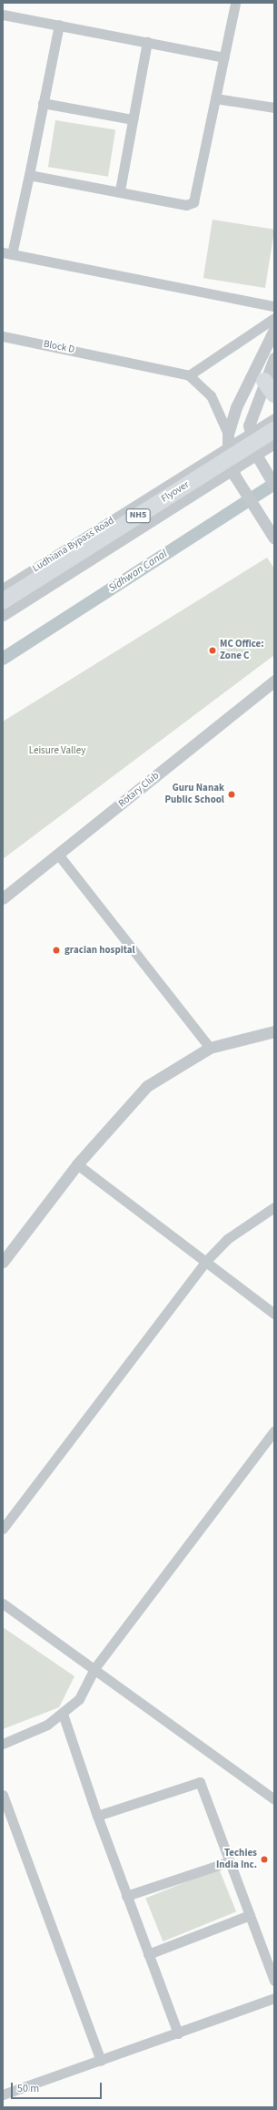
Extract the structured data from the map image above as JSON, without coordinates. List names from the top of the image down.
{
  "streets": {
    "highway": ["Flyover", "NH5"],
    "street": ["Block D", "Ludhiana Bypass Road", "Rotary Club"]
  },
  "water": ["Sidhwan Canal"],
  "parks": ["Leisure Valley"],
  "places": [
    "MC Office: Zone C",
    "Guru Nanak Public School",
    "gracian hospital",
    "Techies India Inc."
  ],
  "scale_bar": "50 m"
}
